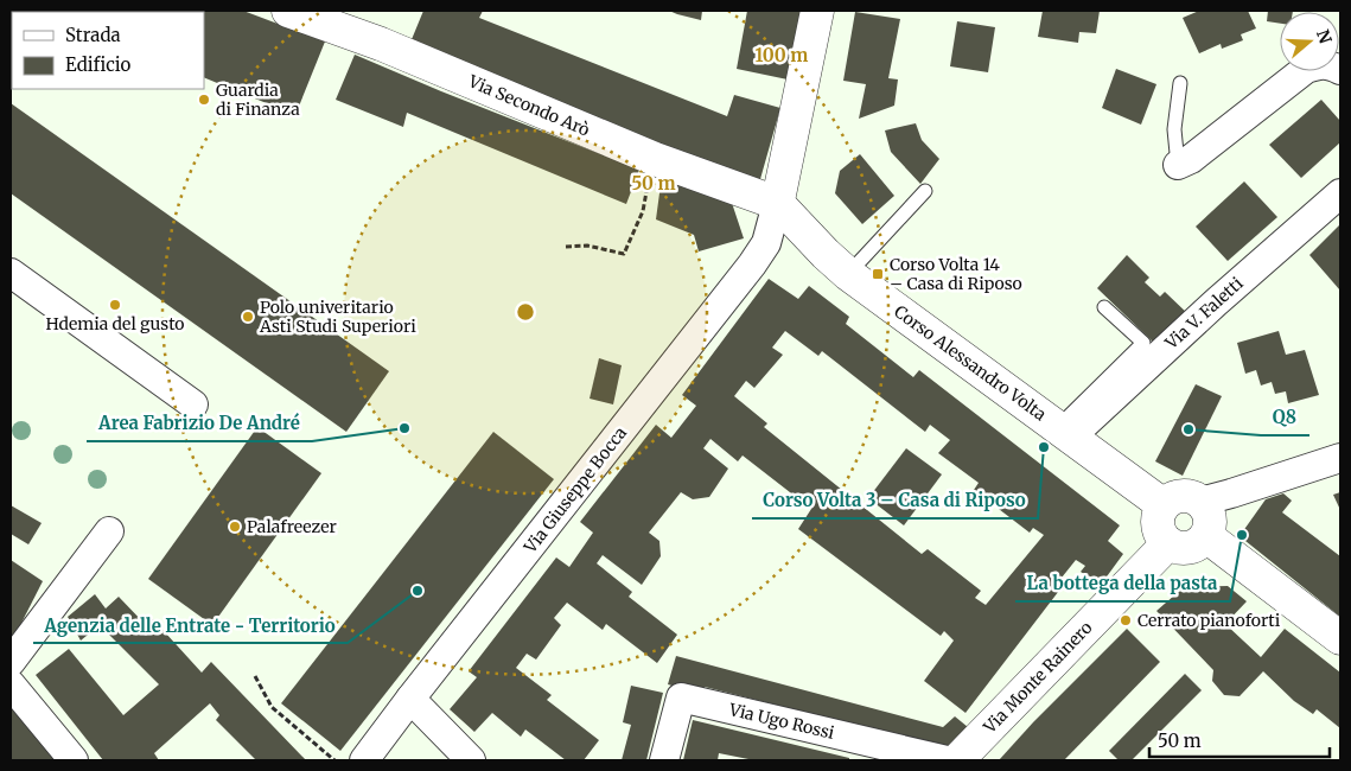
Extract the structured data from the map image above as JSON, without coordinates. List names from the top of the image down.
{
  "streets": {
    "street": [
      "Via Secondo Arò",
      "Via V. Faletti",
      "Corso Alessandro Volta",
      "Via Giuseppe Bocca",
      "Via Monte Rainero",
      "Via Ugo Rossi"
    ]
  },
  "crossings": [
    ["Via Secondo Arò", "Corso Alessandro Volta"],
    ["Via Secondo Arò", "Via Giuseppe Bocca"],
    ["Via V. Faletti", "Corso Alessandro Volta"],
    ["Corso Alessandro Volta", "Via Giuseppe Bocca"],
    ["Corso Alessandro Volta", "Via Monte Rainero"]
  ],
  "places": {
    "other": [
      "Guardia di Finanza",
      "Hdemia del gusto",
      "Polo univeritario Asti Studi Superiori",
      "Area Fabrizio De André",
      "Q8",
      "Corso Volta 3 – Casa di Riposo",
      "Palafreezer",
      "La bottega della pasta",
      "Agenzia delle Entrate - Territorio",
      "Cerrato pianoforti"
    ],
    "transit": ["Corso Volta 14 – Casa di Riposo"]
  },
  "legend": ["Strada", "Edificio"],
  "scale_bar": "50 m",
  "north": "right",
  "rings": ["100 m", "50 m"]
}
